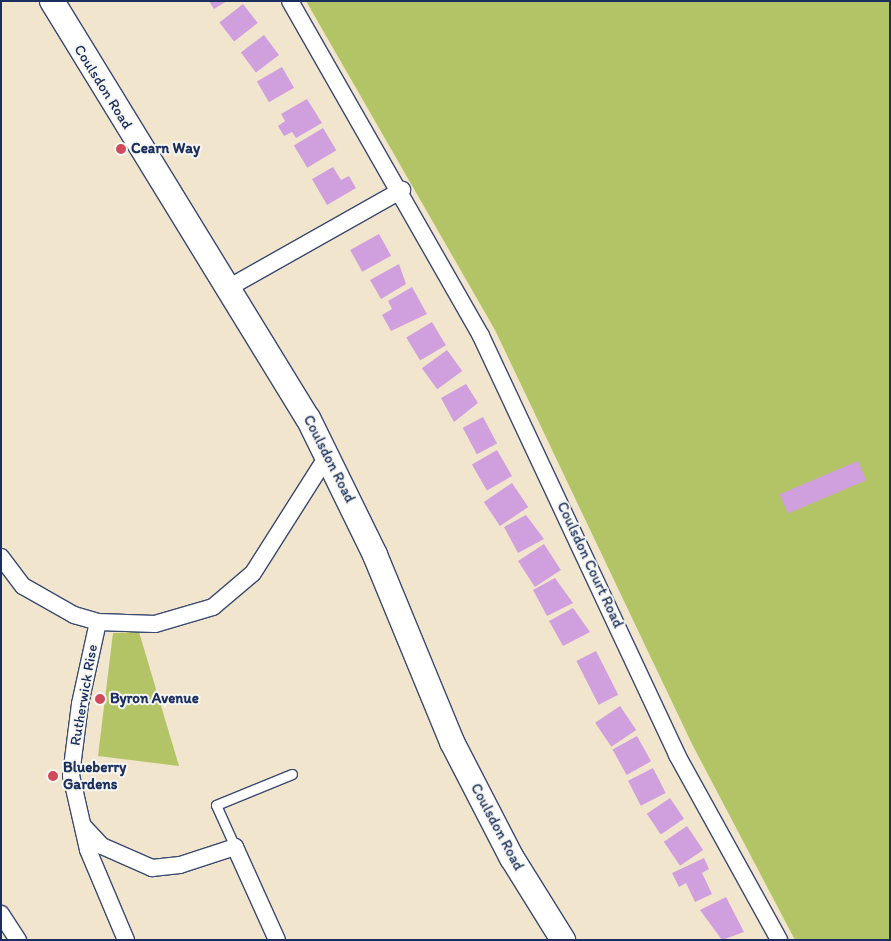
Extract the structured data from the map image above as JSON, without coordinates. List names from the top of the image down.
{
  "streets": {
    "main road": ["Coulsdon Road"],
    "street": ["Coulsdon Court Road", "Rutherwick Rise"]
  },
  "places": ["Cearn Way", "Byron Avenue", "Blueberry Gardens"]
}
